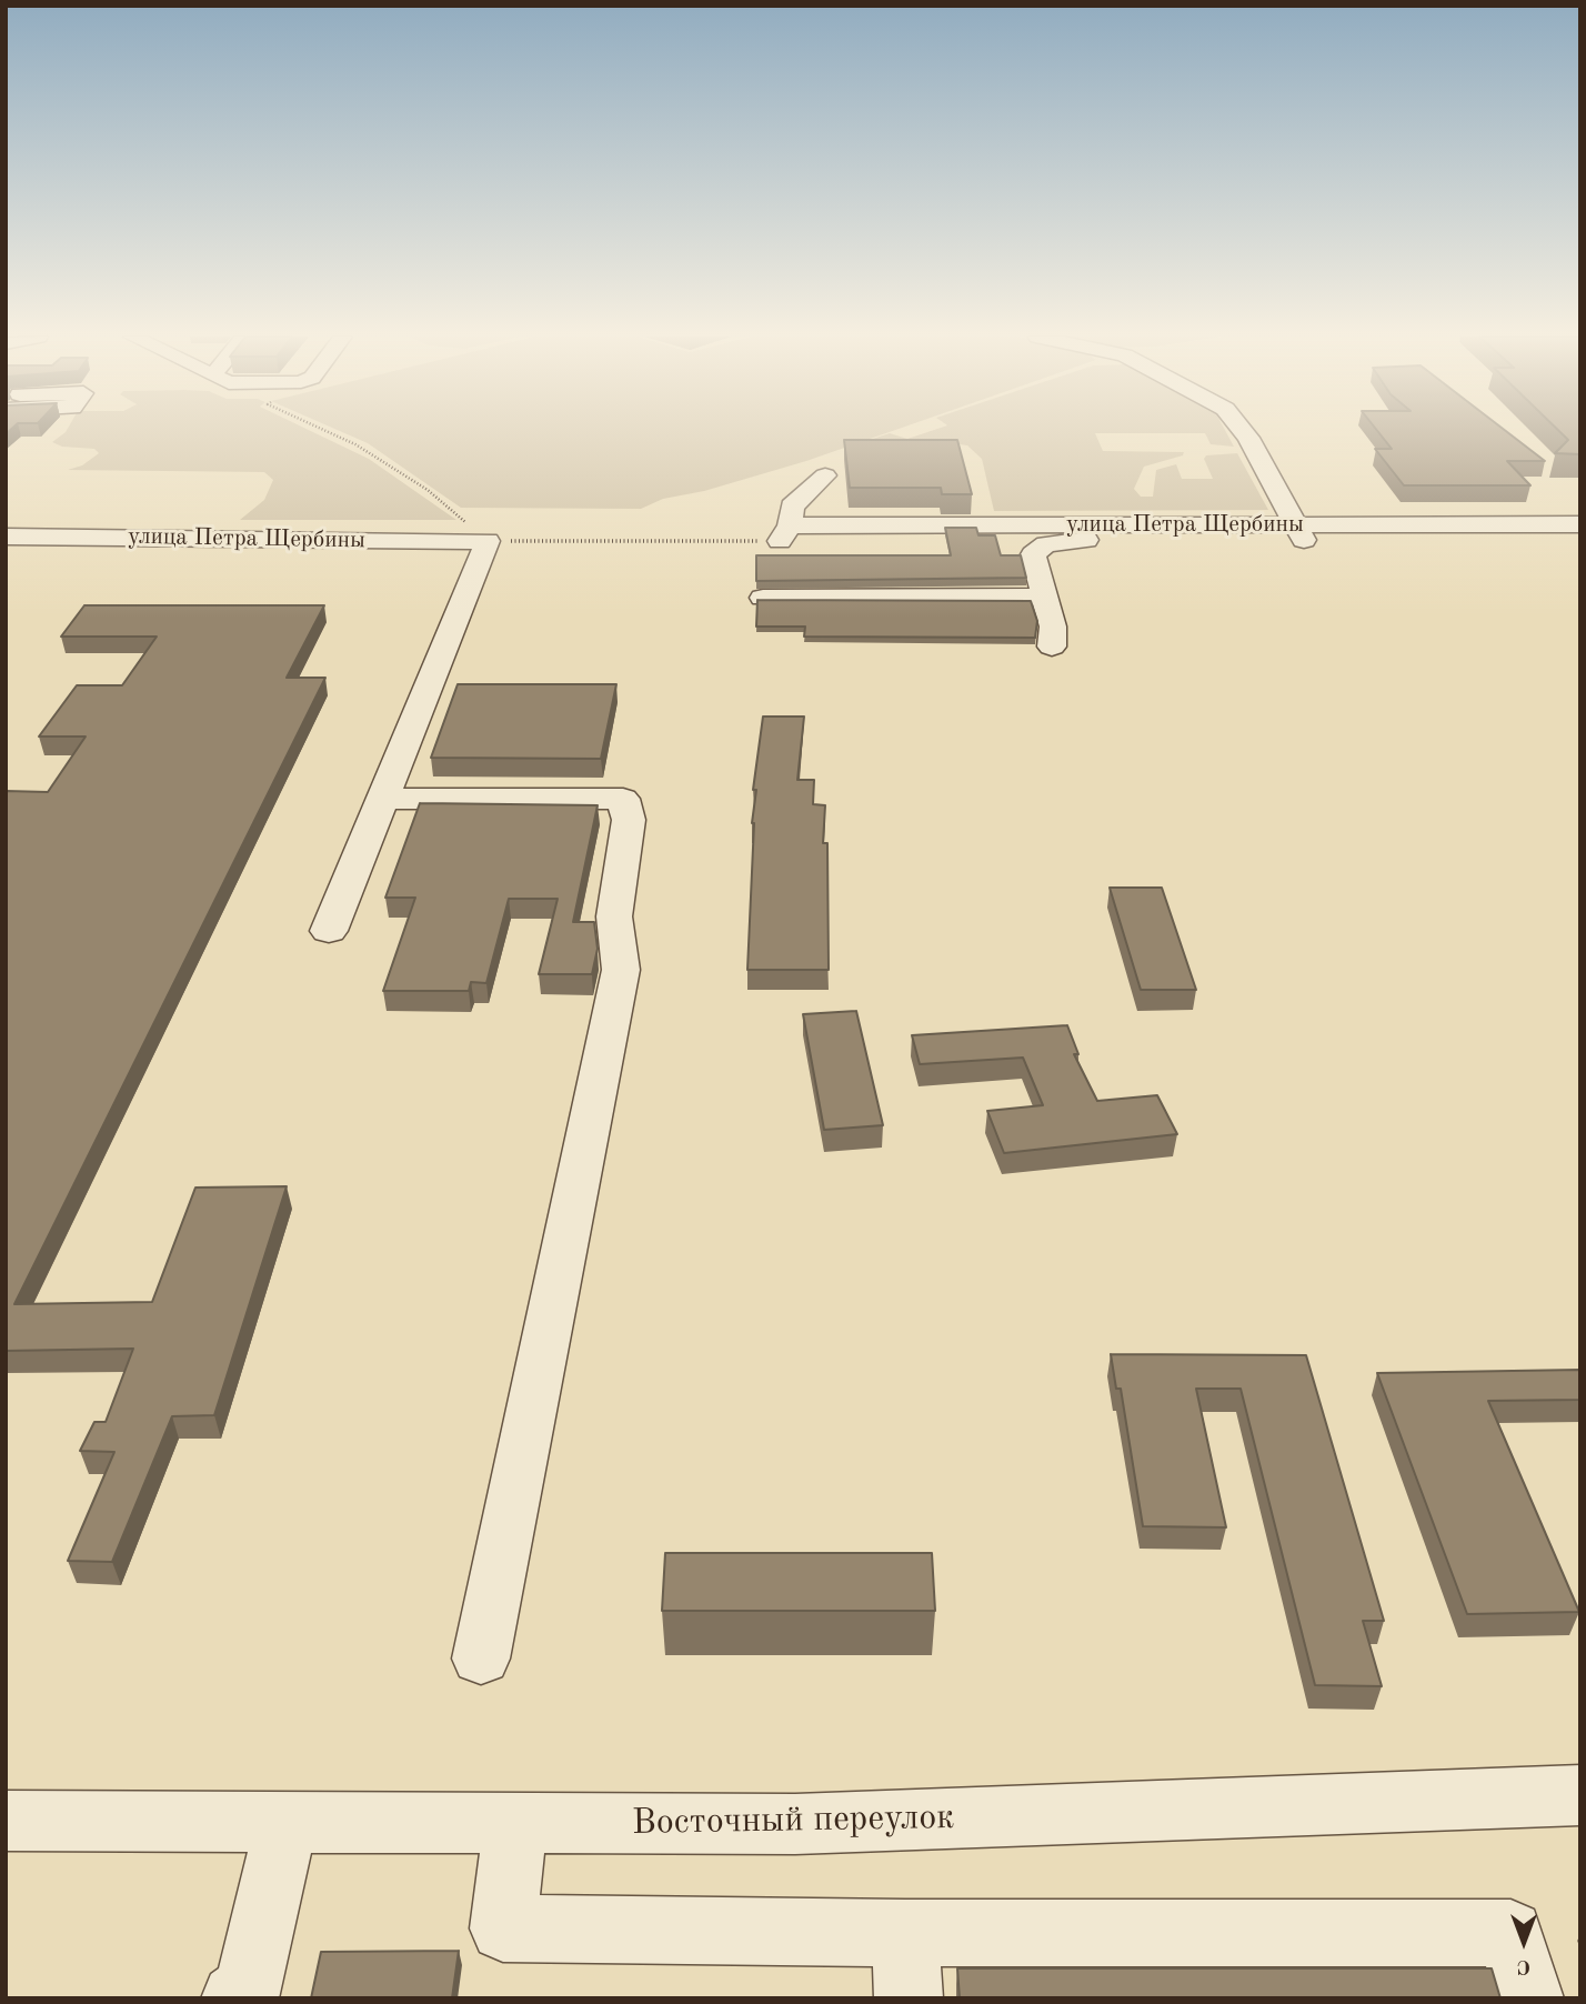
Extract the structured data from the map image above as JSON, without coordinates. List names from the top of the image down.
{
  "streets": {
    "street": ["улица Петра Щербины", "Восточный переулок"]
  },
  "north": "bottom"
}
